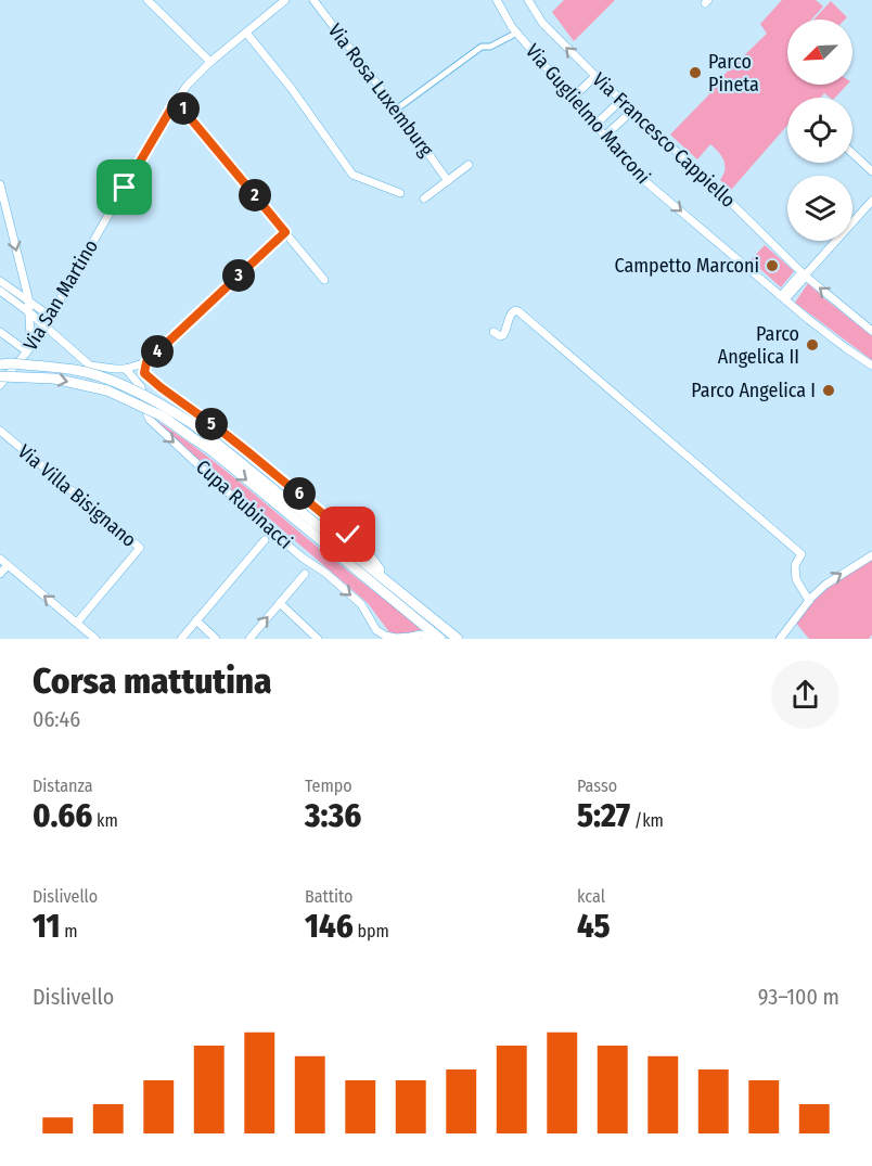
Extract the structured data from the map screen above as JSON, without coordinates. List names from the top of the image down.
{
  "streets": {
    "street": [
      "Via Rosa Luxemburg",
      "Via Guglielmo Marconi",
      "Via Francesco Cappiello",
      "Via San Martino",
      "Via Villa Bisignano",
      "Cupa Rubinacci"
    ]
  },
  "one_way": ["Via Guglielmo Marconi", "Via Francesco Cappiello"],
  "places": [
    "Parco Pineta",
    "Campetto Marconi",
    "Parco Angelica II",
    "Parco Angelica I"
  ],
  "north": "bottom left",
  "page": {
    "pins": [
      "1",
      "2",
      "3",
      "4",
      "5",
      "6"
    ],
    "heading": ["Corsa mattutina", "06:46"],
    "stats": [
      ["Distanza", "0.66 km"],
      ["Tempo", "3:36"],
      ["Passo", "5:27 /km"],
      ["Dislivello", "11 m"],
      ["Battito", "146 bpm"],
      ["kcal", "45"]
    ],
    "chart": ["Dislivello", "93–100 m"]
  }
}
